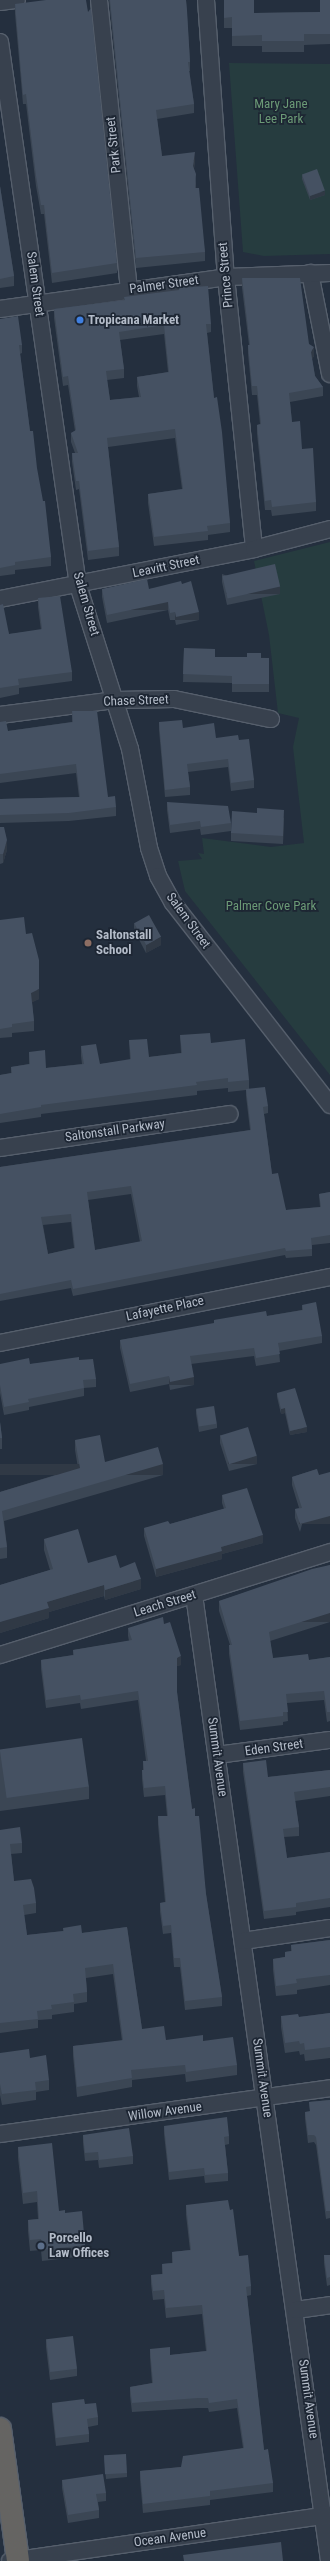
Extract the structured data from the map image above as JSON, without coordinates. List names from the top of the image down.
{
  "streets": {
    "street": [
      "Park Street",
      "Prince Street",
      "Salem Street",
      "Palmer Street",
      "Leavitt Street",
      "Chase Street",
      "Saltonstall Parkway",
      "Lafayette Place",
      "Leach Street",
      "Eden Street",
      "Summit Avenue",
      "Willow Avenue",
      "Ocean Avenue"
    ]
  },
  "crossings": [
    ["Park Street", "Palmer Street"],
    ["Prince Street", "Palmer Street"],
    ["Prince Street", "Leavitt Street"],
    ["Salem Street", "Palmer Street"],
    ["Salem Street", "Leavitt Street"],
    ["Salem Street", "Chase Street"],
    ["Leach Street", "Summit Avenue"],
    ["Eden Street", "Summit Avenue"],
    ["Summit Avenue", "Willow Avenue"],
    ["Summit Avenue", "Ocean Avenue"]
  ],
  "parks": ["Mary Jane Lee Park", "Palmer Cove Park"],
  "places": ["Tropicana Market", "Saltonstall School", "Porcello Law Offices"]
}
